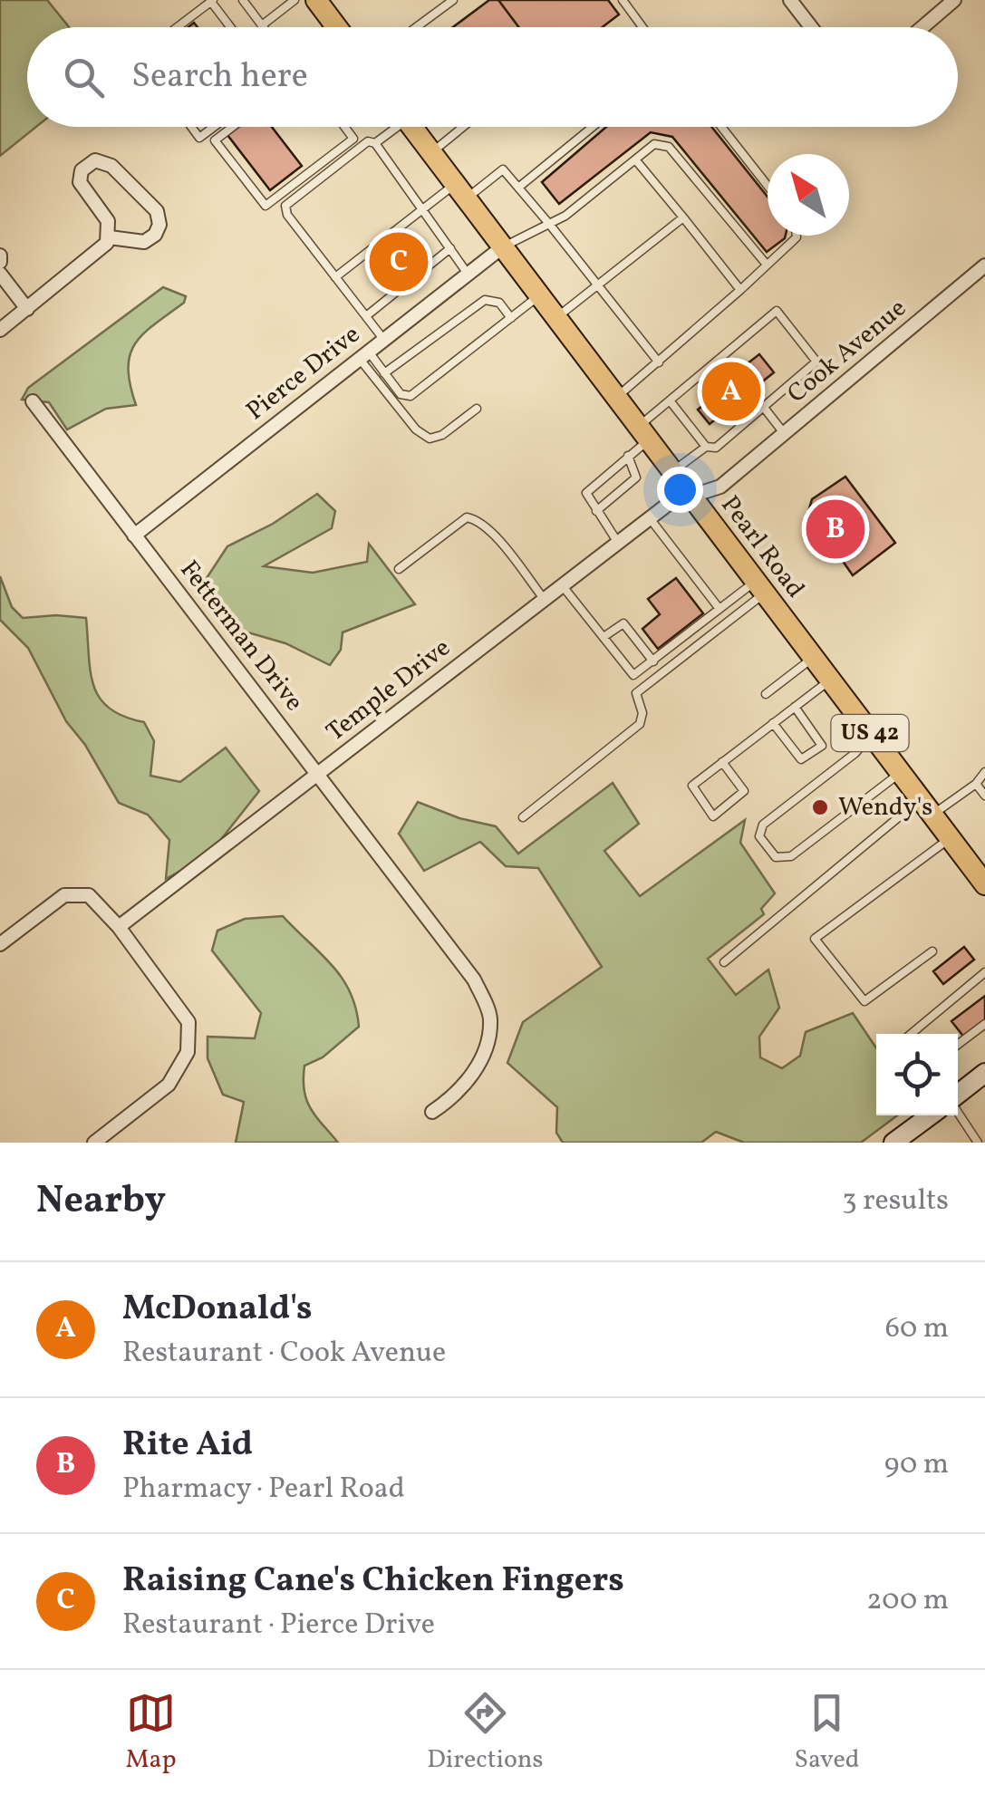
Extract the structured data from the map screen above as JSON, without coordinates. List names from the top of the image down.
{
  "streets": {
    "main road": ["Pearl Road", "US 42"],
    "street": [
      "Cook Avenue",
      "Pierce Drive",
      "Fetterman Drive",
      "Temple Drive"
    ]
  },
  "crossings": [
    ["Cook Avenue", "Pearl Road"],
    ["Cook Avenue", "Temple Drive"],
    ["Pierce Drive", "Pearl Road"],
    ["Pierce Drive", "Fetterman Drive"],
    ["Pearl Road", "Temple Drive"],
    ["Fetterman Drive", "Temple Drive"]
  ],
  "places": ["Wendy's"],
  "north": "top left",
  "page": {
    "search": "Search here",
    "pins": ["C", "A", "B"],
    "heading": ["Nearby", "3 results"],
    "list": [
      {
        "mark": "A",
        "name": "McDonald's",
        "note": "Restaurant · Cook Avenue",
        "value": "60 m"
      },
      {
        "mark": "B",
        "name": "Rite Aid",
        "note": "Pharmacy · Pearl Road",
        "value": "90 m"
      },
      {
        "mark": "C",
        "name": "Raising Cane's Chicken Fingers",
        "note": "Restaurant · Pierce Drive",
        "value": "200 m"
      }
    ],
    "nav": ["Map", "Directions", "Saved"]
  }
}
